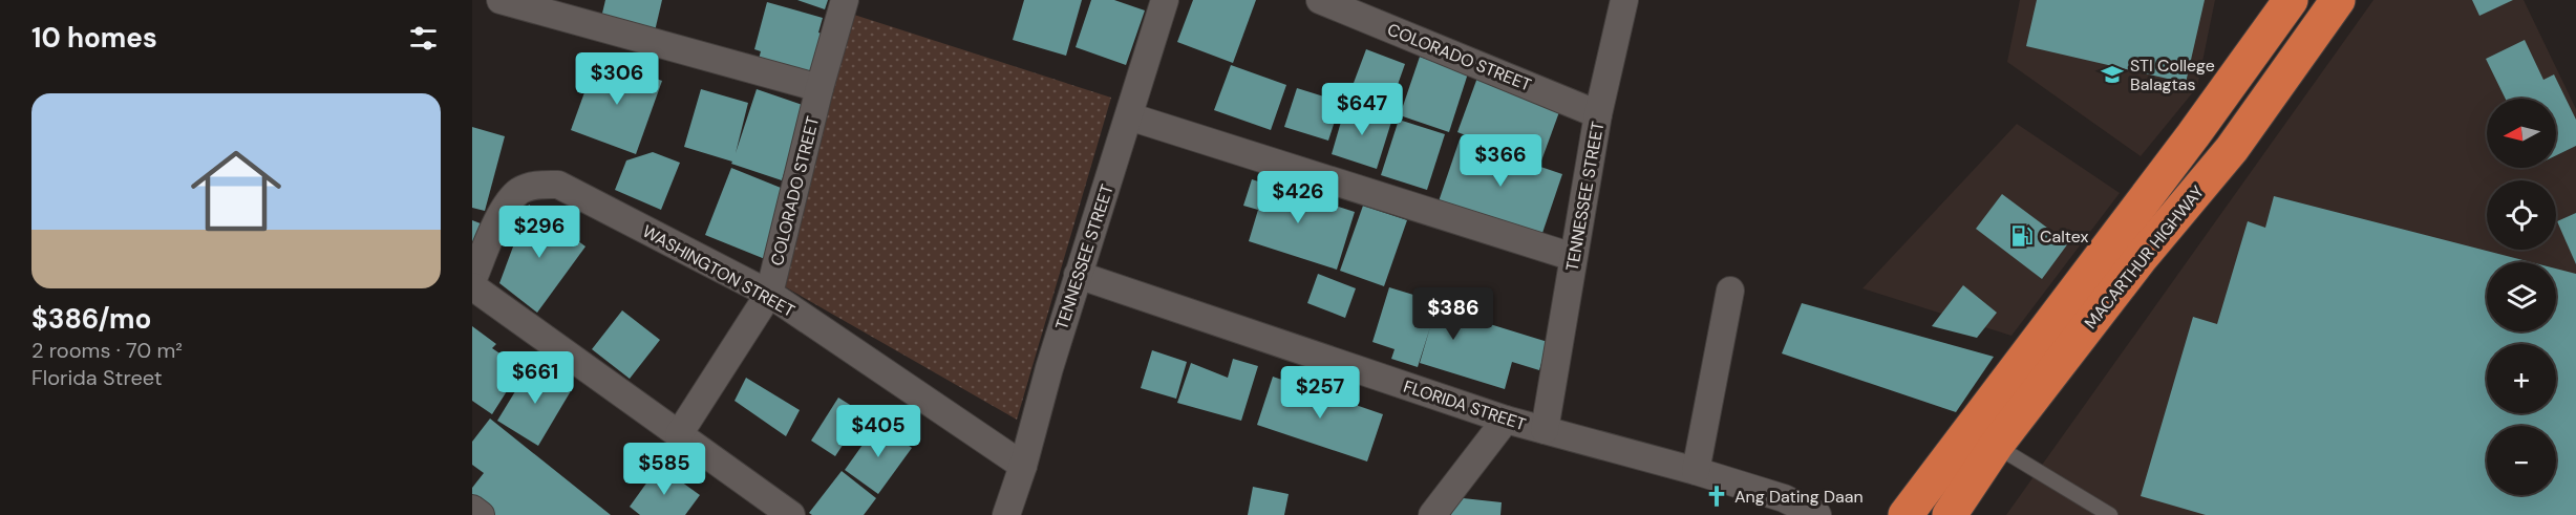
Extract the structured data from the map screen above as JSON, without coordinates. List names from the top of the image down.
{
  "streets": {
    "highway": ["MACARTHUR HIGHWAY"],
    "street": [
      "COLORADO STREET",
      "TENNESSEE STREET",
      "WASHINGTON STREET",
      "FLORIDA STREET"
    ]
  },
  "crossings": [
    ["COLORADO STREET", "TENNESSEE STREET"],
    ["COLORADO STREET", "WASHINGTON STREET"],
    ["TENNESSEE STREET", "WASHINGTON STREET"],
    ["TENNESSEE STREET", "FLORIDA STREET"]
  ],
  "places": {
    "school or university": ["STI College Balagtas"],
    "fuel station": ["Caltex"],
    "church": ["Ang Dating Daan"]
  },
  "north": "left",
  "page": {
    "heading": "10 homes",
    "price": [
      "$306",
      "$647",
      "$366",
      "$426",
      "$296",
      "$386",
      "$661",
      "$257",
      "$405",
      "$585"
    ],
    "list": [
      {
        "name": "$386/mo",
        "note": "2 rooms · 70 m² · Florida Street"
      }
    ],
    "map_buttons": ["+", "−"]
  }
}
